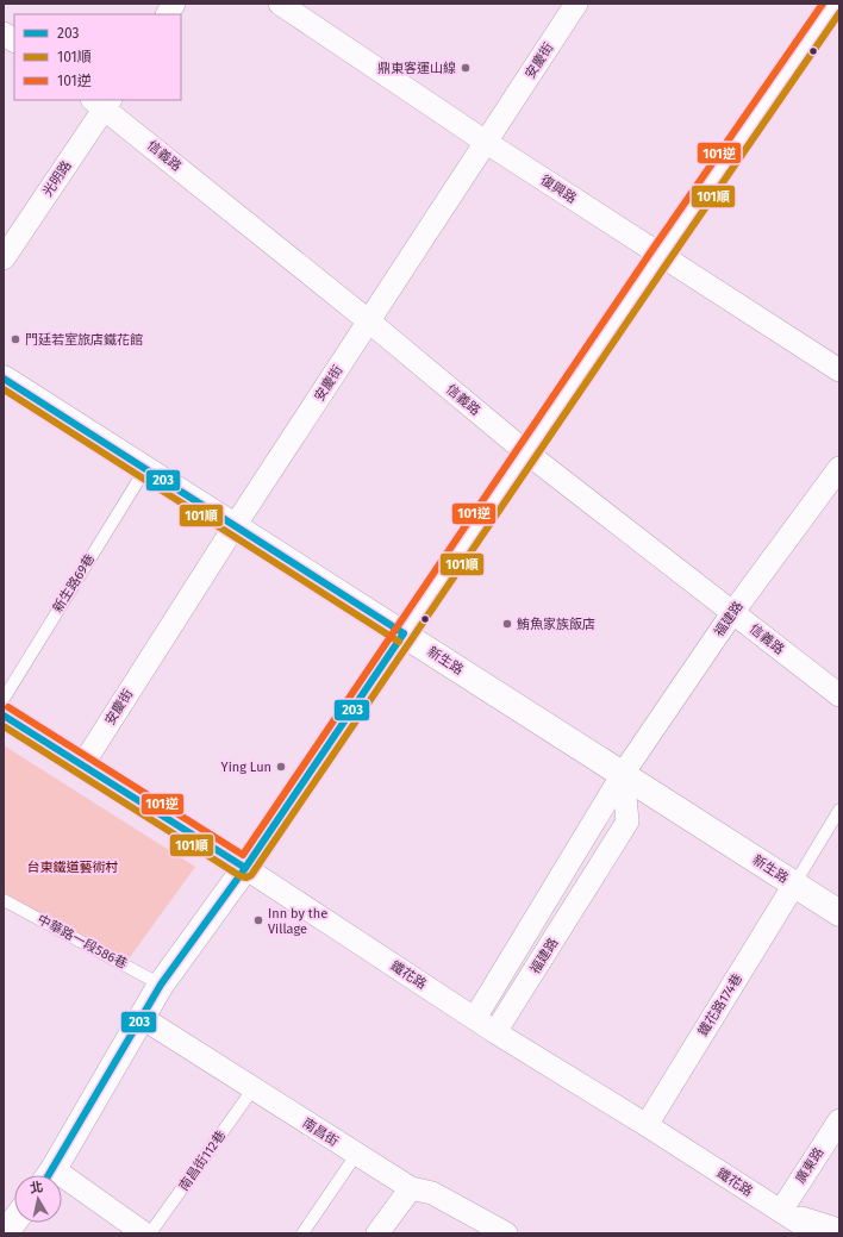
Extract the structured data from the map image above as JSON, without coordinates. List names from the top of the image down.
{
  "streets": {
    "street": [
      "安慶街",
      "信義路",
      "光明路",
      "復興路",
      "福建路",
      "新生路",
      "鐵花路",
      "鐵花路174巷",
      "南昌街",
      "廣東路"
    ],
    "lane": ["新生路69巷", "中華路一段586巷", "南昌街112巷"]
  },
  "crossings": [
    ["安慶街", "信義路"],
    ["安慶街", "復興路"],
    ["安慶街", "新生路"],
    ["安慶街", "鐵花路"],
    ["信義路", "光明路"],
    ["信義路", "福建路"],
    ["新生路69巷", "新生路"],
    ["福建路", "新生路"],
    ["福建路", "鐵花路"],
    ["新生路", "鐵花路174巷"],
    ["鐵花路", "鐵花路174巷"],
    ["鐵花路", "廣東路"],
    ["南昌街", "南昌街112巷"]
  ],
  "parks": ["台東鐵道藝術村"],
  "places": [
    "鼎東客運山線",
    "門廷若室旅店鐵花館",
    "鮪魚家族飯店",
    "Ying Lun",
    "Inn by the Village"
  ],
  "lines": ["transit line 101逆", "transit line 101順", "transit line 203"],
  "legend": ["203", "101順", "101逆"],
  "north": "top"
}
